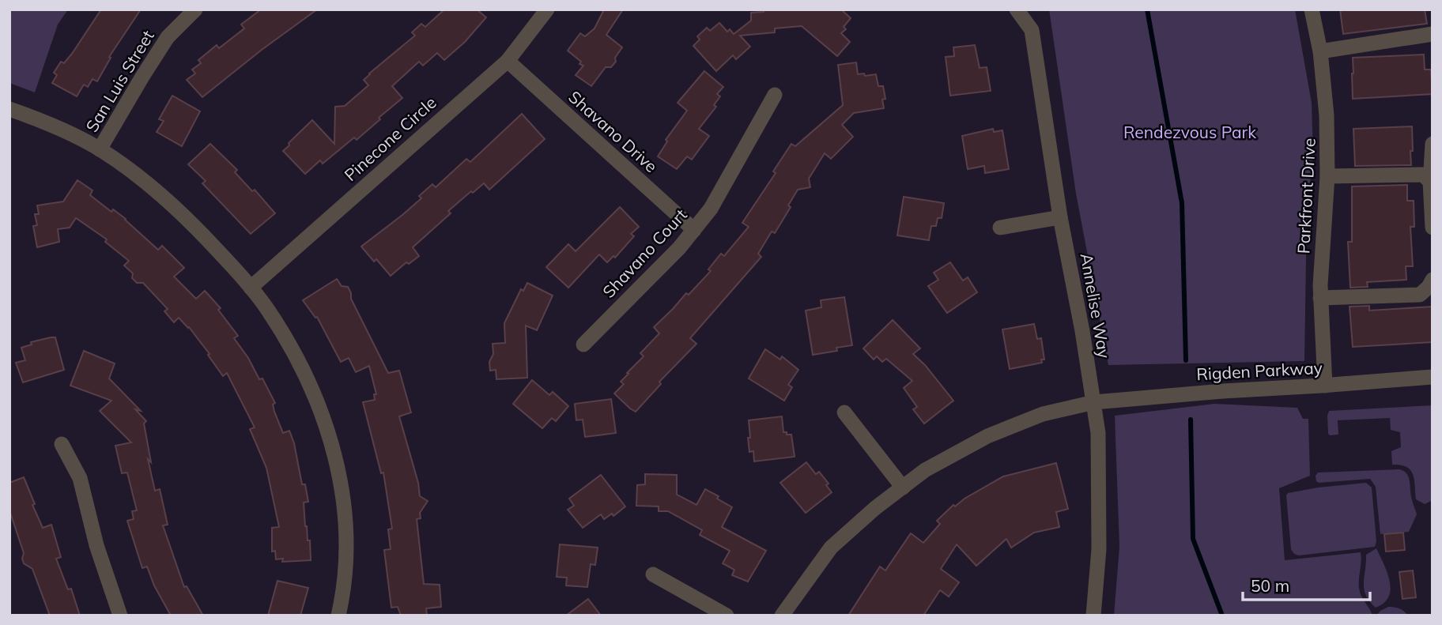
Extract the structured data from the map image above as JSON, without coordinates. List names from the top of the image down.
{
  "streets": {
    "street": [
      "San Luis Street",
      "Shavano Drive",
      "Pinecone Circle",
      "Parkfront Drive",
      "Shavano Court",
      "Annelise Way",
      "Rigden Parkway"
    ]
  },
  "crossings": [
    ["Shavano Drive", "Pinecone Circle"],
    ["Shavano Drive", "Shavano Court"],
    ["Parkfront Drive", "Rigden Parkway"],
    ["Annelise Way", "Rigden Parkway"]
  ],
  "parks": ["Rendezvous Park"],
  "scale_bar": "50 m"
}
